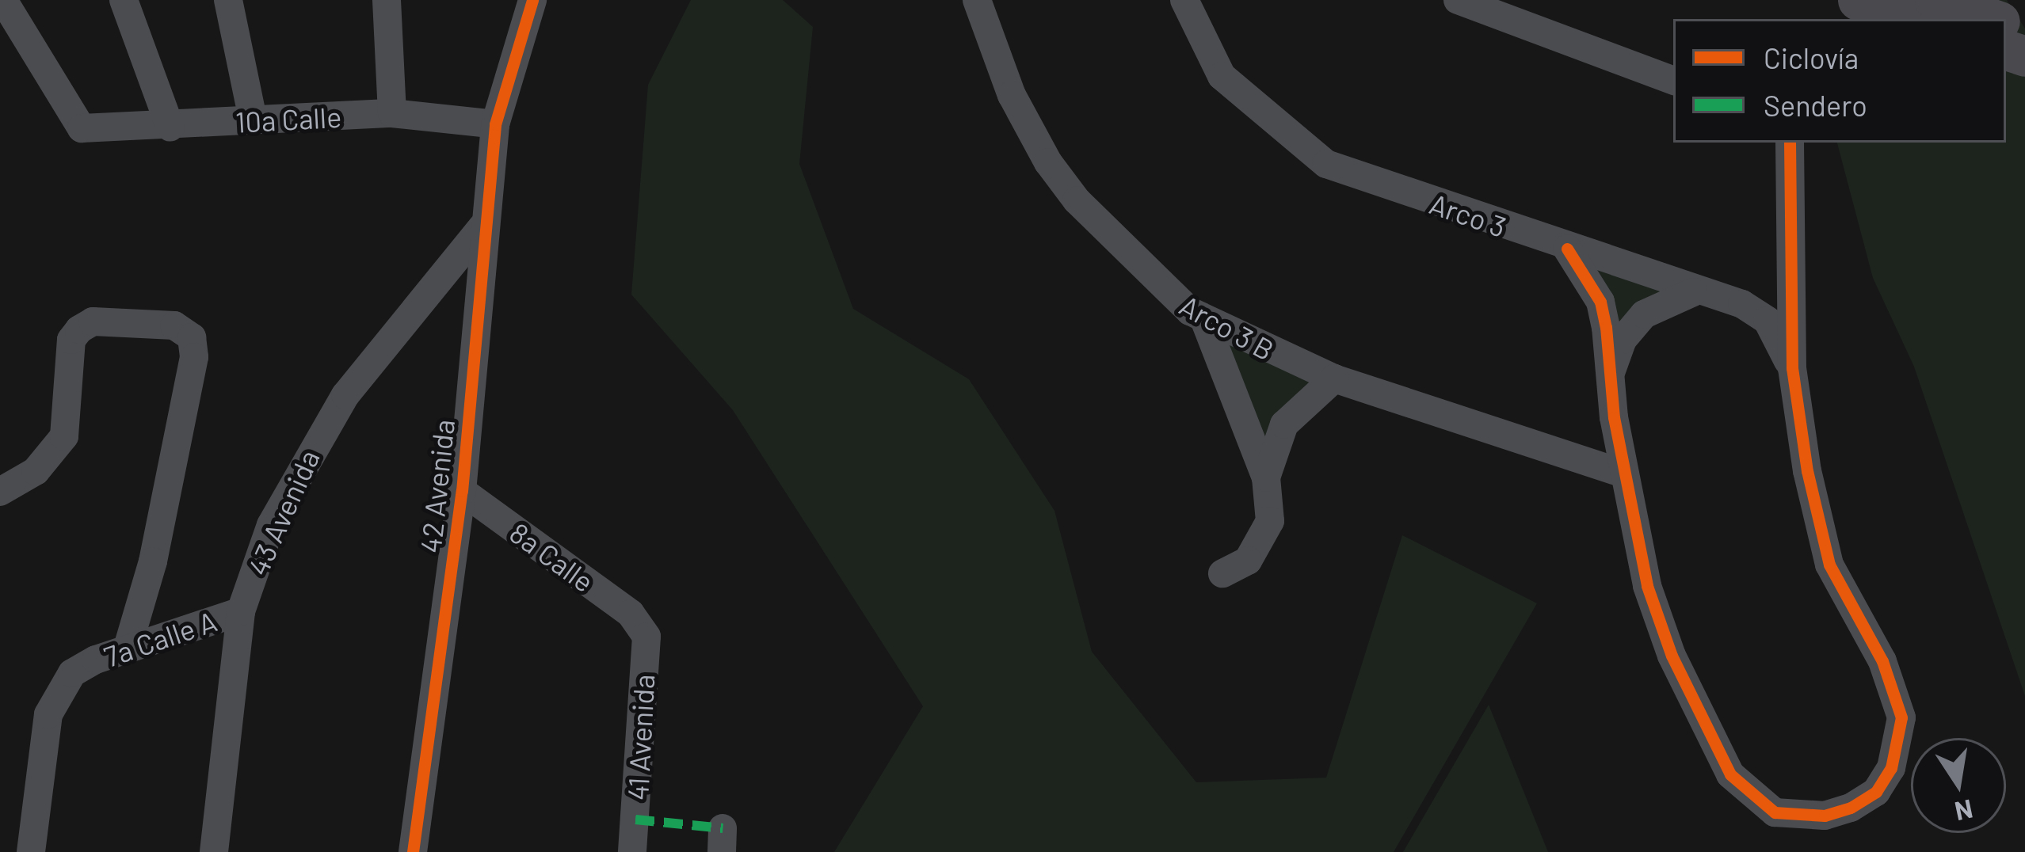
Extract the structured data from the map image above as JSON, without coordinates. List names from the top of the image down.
{
  "streets": {
    "street": [
      "10a Calle",
      "Arco 3",
      "Arco 3 B",
      "42 Avenida",
      "43 Avenida",
      "8a Calle",
      "7a Calle A",
      "41 Avenida"
    ]
  },
  "crossings": [
    ["10a Calle", "42 Avenida"],
    ["42 Avenida", "43 Avenida"],
    ["42 Avenida", "8a Calle"],
    ["43 Avenida", "7a Calle A"],
    ["8a Calle", "41 Avenida"]
  ],
  "legend": ["Ciclovía", "Sendero"],
  "north": "bottom"
}
